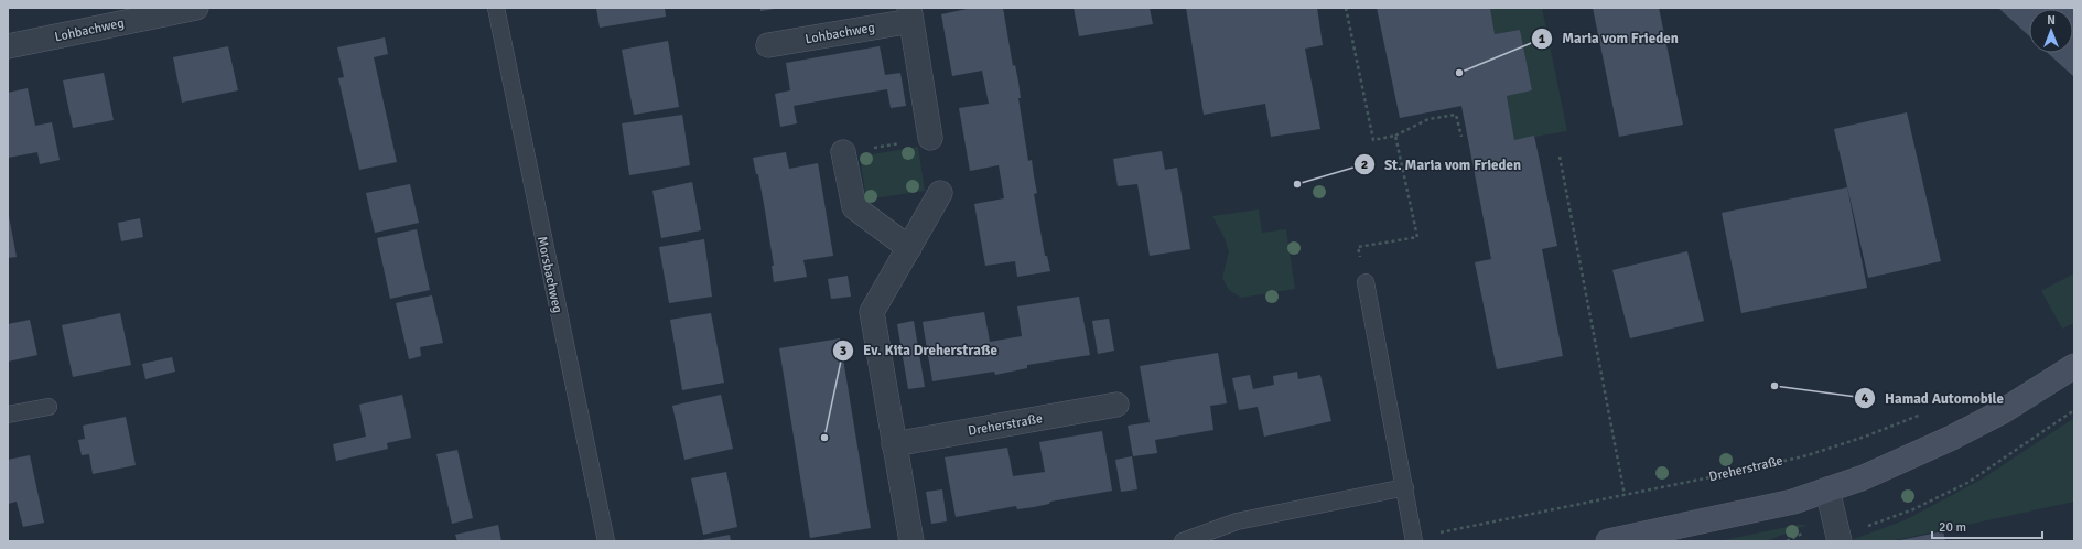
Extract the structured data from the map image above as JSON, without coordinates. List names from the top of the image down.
{
  "streets": {
    "street": ["Lohbachweg", "Dreherstraße"],
    "lane": ["Morsbachweg"]
  },
  "places": [
    "Maria vom Frieden",
    "St. Maria vom Frieden",
    "Hamad Automobile",
    "Ev. Kita Dreherstraße"
  ],
  "scale_bar": "20 m",
  "north": "top"
}
